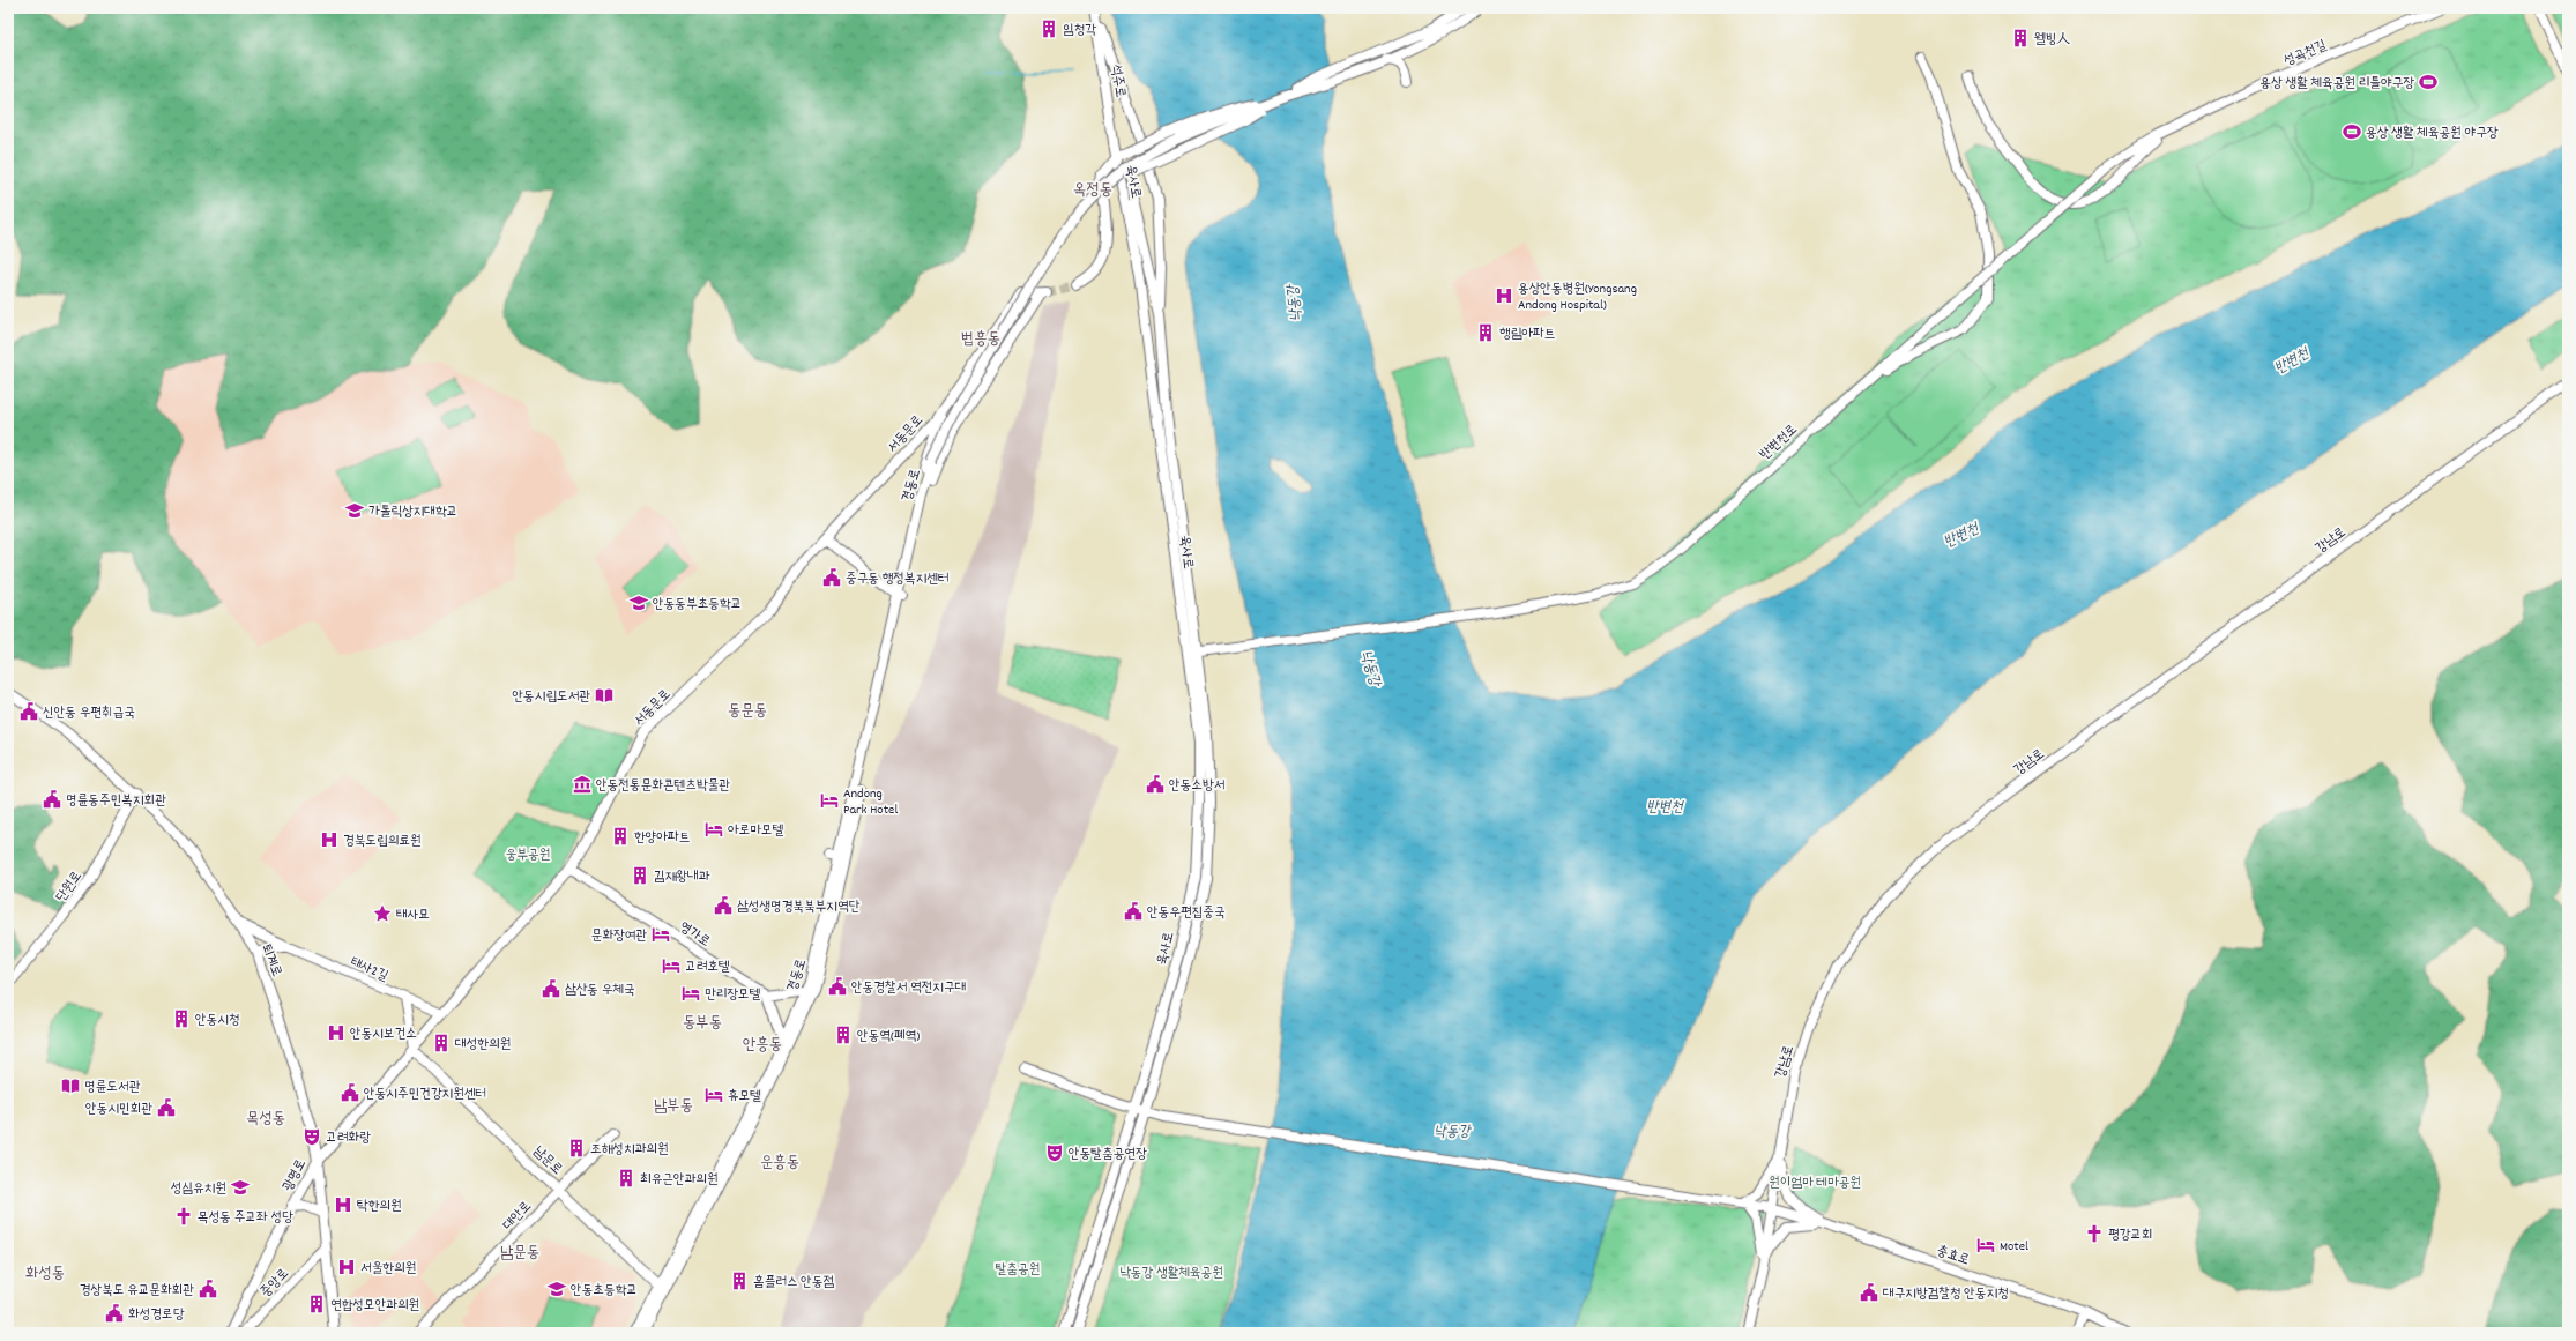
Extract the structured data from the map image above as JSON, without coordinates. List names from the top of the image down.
{
  "streets": {
    "street": [
      "성곡천길",
      "석주로",
      "육사로",
      "서동문로",
      "반변천로",
      "경동로",
      "강남로",
      "단원로",
      "영가로",
      "퇴계로",
      "태사2길",
      "남문로",
      "광명로",
      "대안로",
      "충효로",
      "중앙로"
    ]
  },
  "crossings": [
    ["성곡천길", "반변천로"],
    ["석주로", "육사로"],
    ["육사로", "반변천로"],
    ["육사로", "충효로"],
    ["서동문로", "영가로"],
    ["서동문로", "태사2길"],
    ["서동문로", "남문로"],
    ["서동문로", "광명로"],
    ["경동로", "남문로"],
    ["강남로", "충효로"],
    ["단원로", "퇴계로"],
    ["퇴계로", "광명로"],
    ["퇴계로", "중앙로"],
    ["남문로", "광명로"],
    ["남문로", "대안로"]
  ],
  "districts": [
    "옥정동",
    "법흥동",
    "동문동",
    "동부동",
    "안흥동",
    "남부동",
    "목성동",
    "운흥동",
    "남문동",
    "화성동"
  ],
  "water": ["낙동강", "반변천"],
  "parks": [
    "웅부공원",
    "원이엄마 테마공원",
    "탈춤공원",
    "낙동강 생활체육공원"
  ],
  "places": {
    "building": [
      "임청각",
      "웰빙人",
      "행림아파트",
      "한양아파트",
      "김재왕내과",
      "안동시청",
      "안동역(폐역)",
      "대성한의원",
      "조해성치과의원",
      "최유근안과의원",
      "홈플러스 안동점",
      "연합성모안과의원"
    ],
    "sports": ["용상 생활 체육공원 리틀야구장", "용상 생활 체육공원 야구장"],
    "hospital": [
      "용상안동병원(Yongsang Andong Hospital)",
      "경북도립의료원",
      "안동시보건소",
      "탁한의원",
      "서울한의원"
    ],
    "school or university": [
      "가톨릭상지대학교",
      "안동동부초등학교",
      "성심유치원",
      "안동초등학교"
    ],
    "public building": [
      "중구동 행정복지센터",
      "신안동 우편취급국",
      "안동소방서",
      "명륜동주민복지회관",
      "삼성생명경북북부지역단",
      "안동우편집중국",
      "안동경찰서 역전지구대",
      "삼산동 우체국",
      "안동시주민건강지원센터",
      "안동시민회관",
      "경상북도 유교문화회관",
      "대구지방검찰청 안동지청",
      "화성경로당"
    ],
    "library": ["안동시립도서관", "명륜도서관"],
    "museum": ["안동전통문화콘텐츠박물관"],
    "hotel": [
      "Andong Park Hotel",
      "아로마모텔",
      "문화장여관",
      "고려호텔",
      "만리장모텔",
      "휴모텔",
      "Motel"
    ],
    "place": ["태사묘"],
    "theatre": ["고려화랑", "안동탈춤공연장"],
    "church": ["목성동 주교좌 성당", "평강교회"]
  }
}
